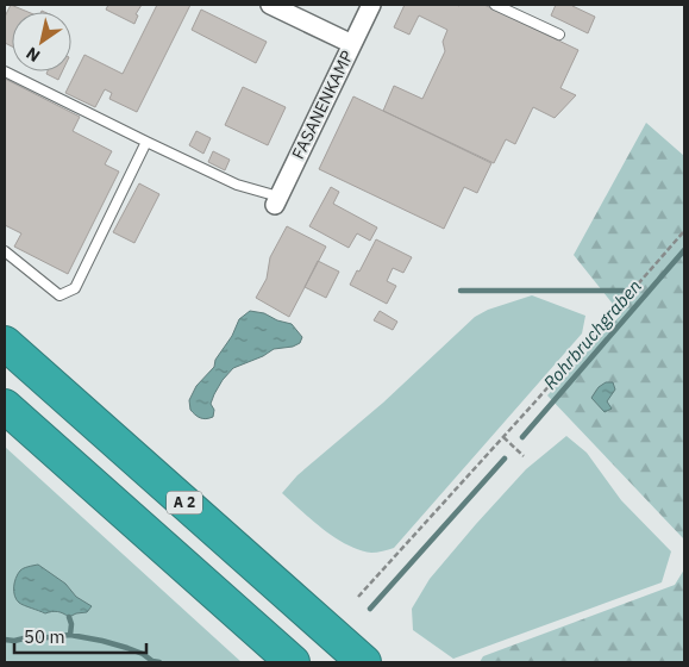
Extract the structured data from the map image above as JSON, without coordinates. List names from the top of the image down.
{
  "streets": {
    "highway": ["A 2"],
    "street": ["FASANENKAMP"]
  },
  "water": ["Rohrbruchgraben"],
  "scale_bar": "50 m",
  "north": "bottom left"
}
